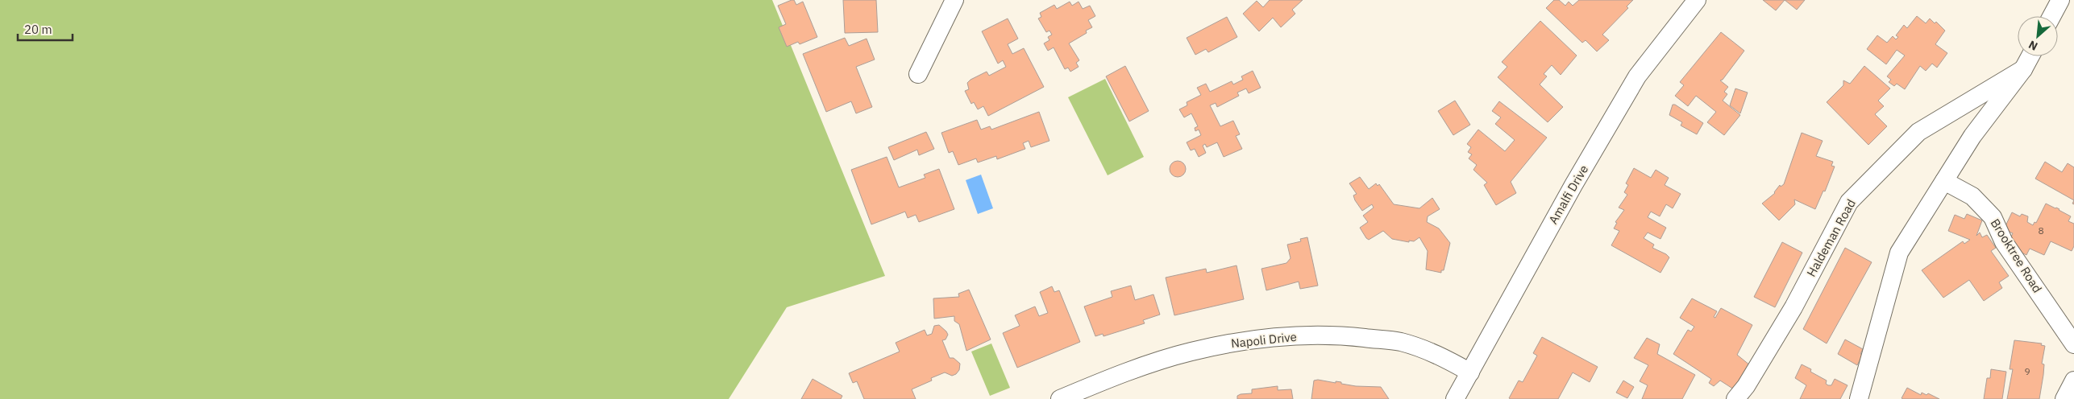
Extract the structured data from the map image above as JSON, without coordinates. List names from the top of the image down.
{
  "streets": {
    "street": [
      "Amalfi Drive",
      "Haldeman Road",
      "Brooktree Road",
      "Napoli Drive"
    ]
  },
  "crossings": [
    ["Amalfi Drive", "Napoli Drive"]
  ],
  "house_numbers": ["8", "9"],
  "scale_bar": "20 m",
  "north": "bottom left"
}
